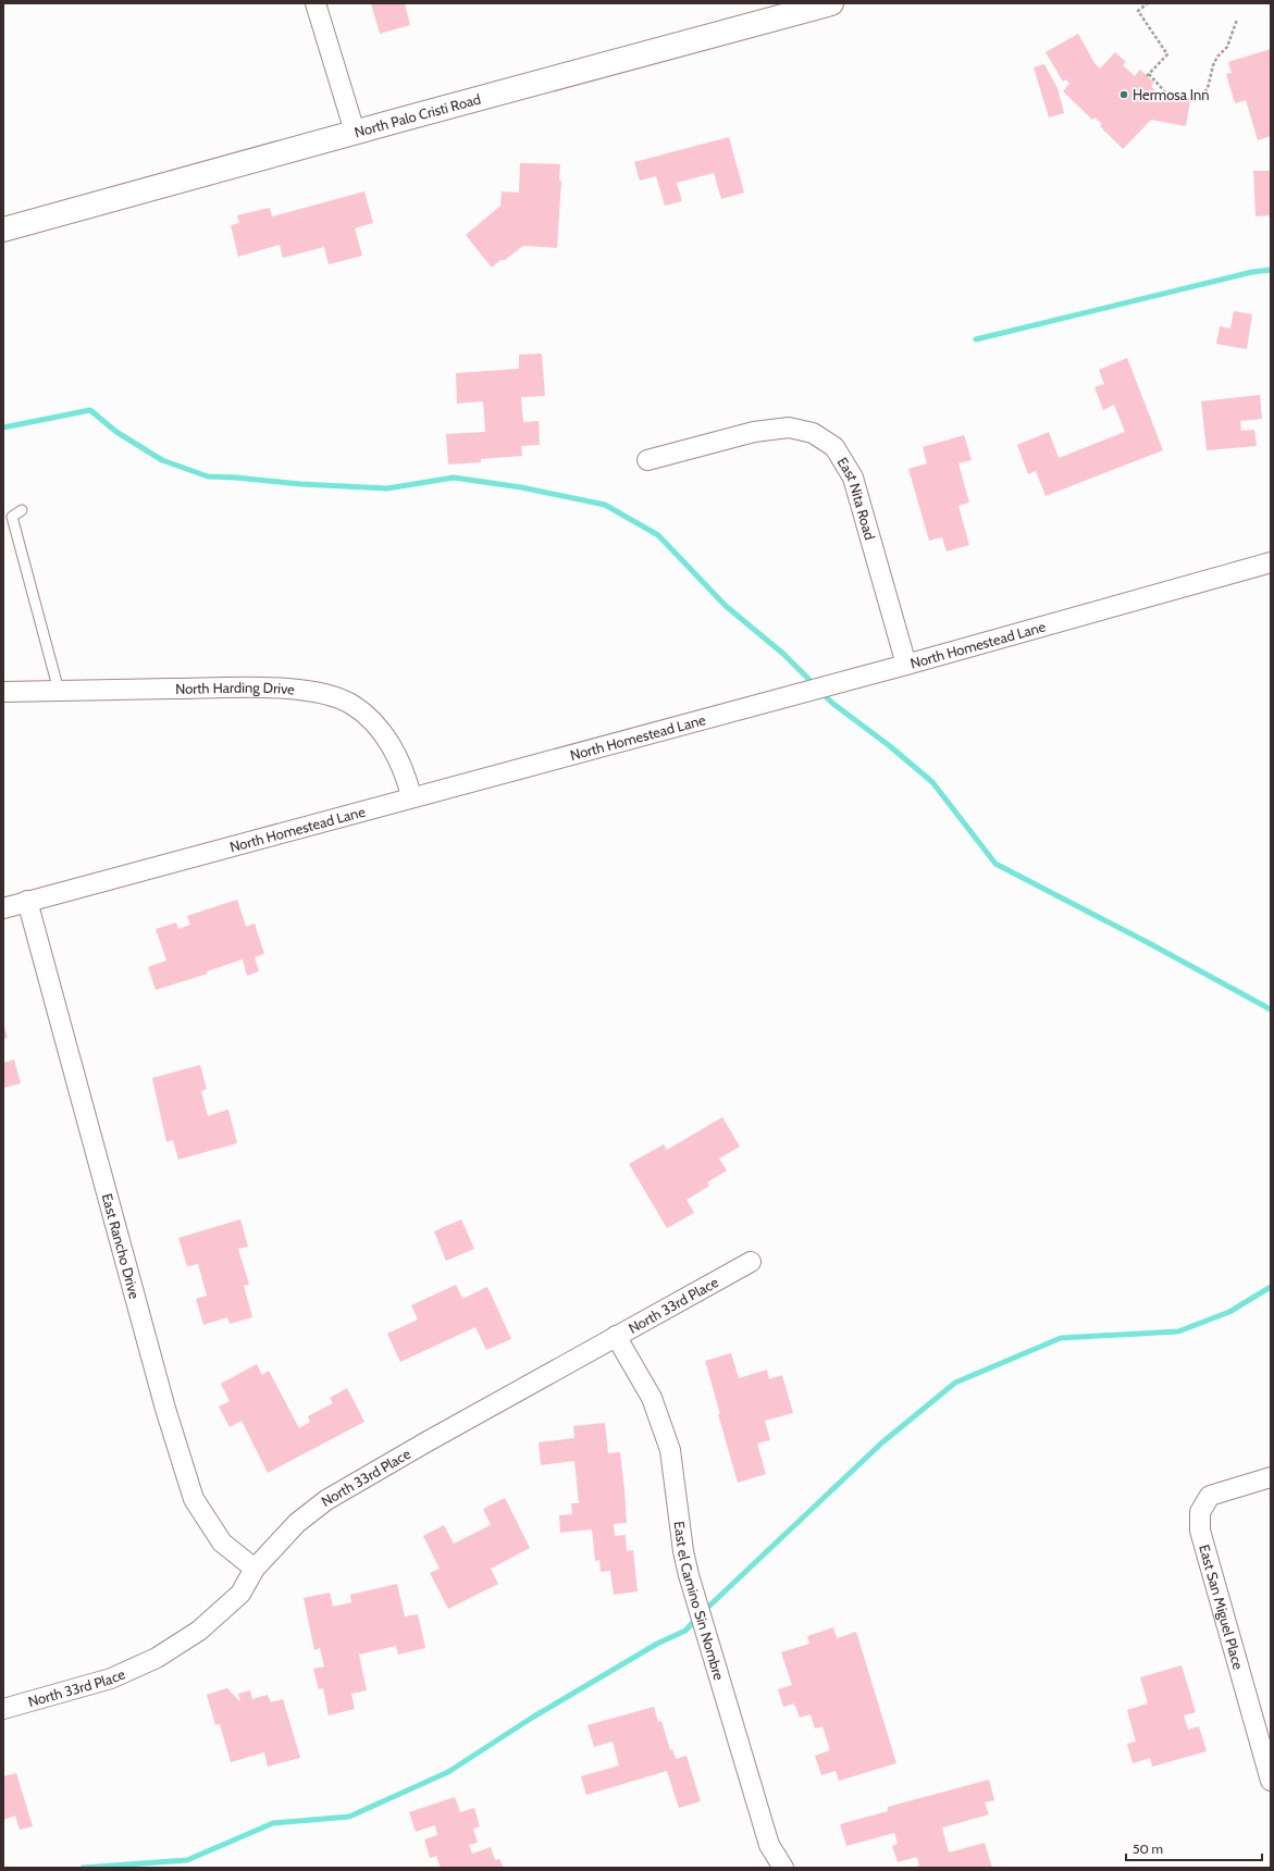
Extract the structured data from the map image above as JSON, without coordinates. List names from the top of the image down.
{
  "streets": {
    "street": [
      "North Palo Cristi Road",
      "East Nita Road",
      "North Homestead Lane",
      "North Harding Drive",
      "East Rancho Drive",
      "North 33rd Place",
      "East el Camino Sin Nombre",
      "East San Miguel Place"
    ]
  },
  "crossings": [
    ["East Nita Road", "North Homestead Lane"],
    ["North Homestead Lane", "North Harding Drive"],
    ["North Homestead Lane", "East Rancho Drive"],
    ["East Rancho Drive", "North 33rd Place"],
    ["North 33rd Place", "East el Camino Sin Nombre"]
  ],
  "places": ["Hermosa Inn"],
  "scale_bar": "50 m"
}
